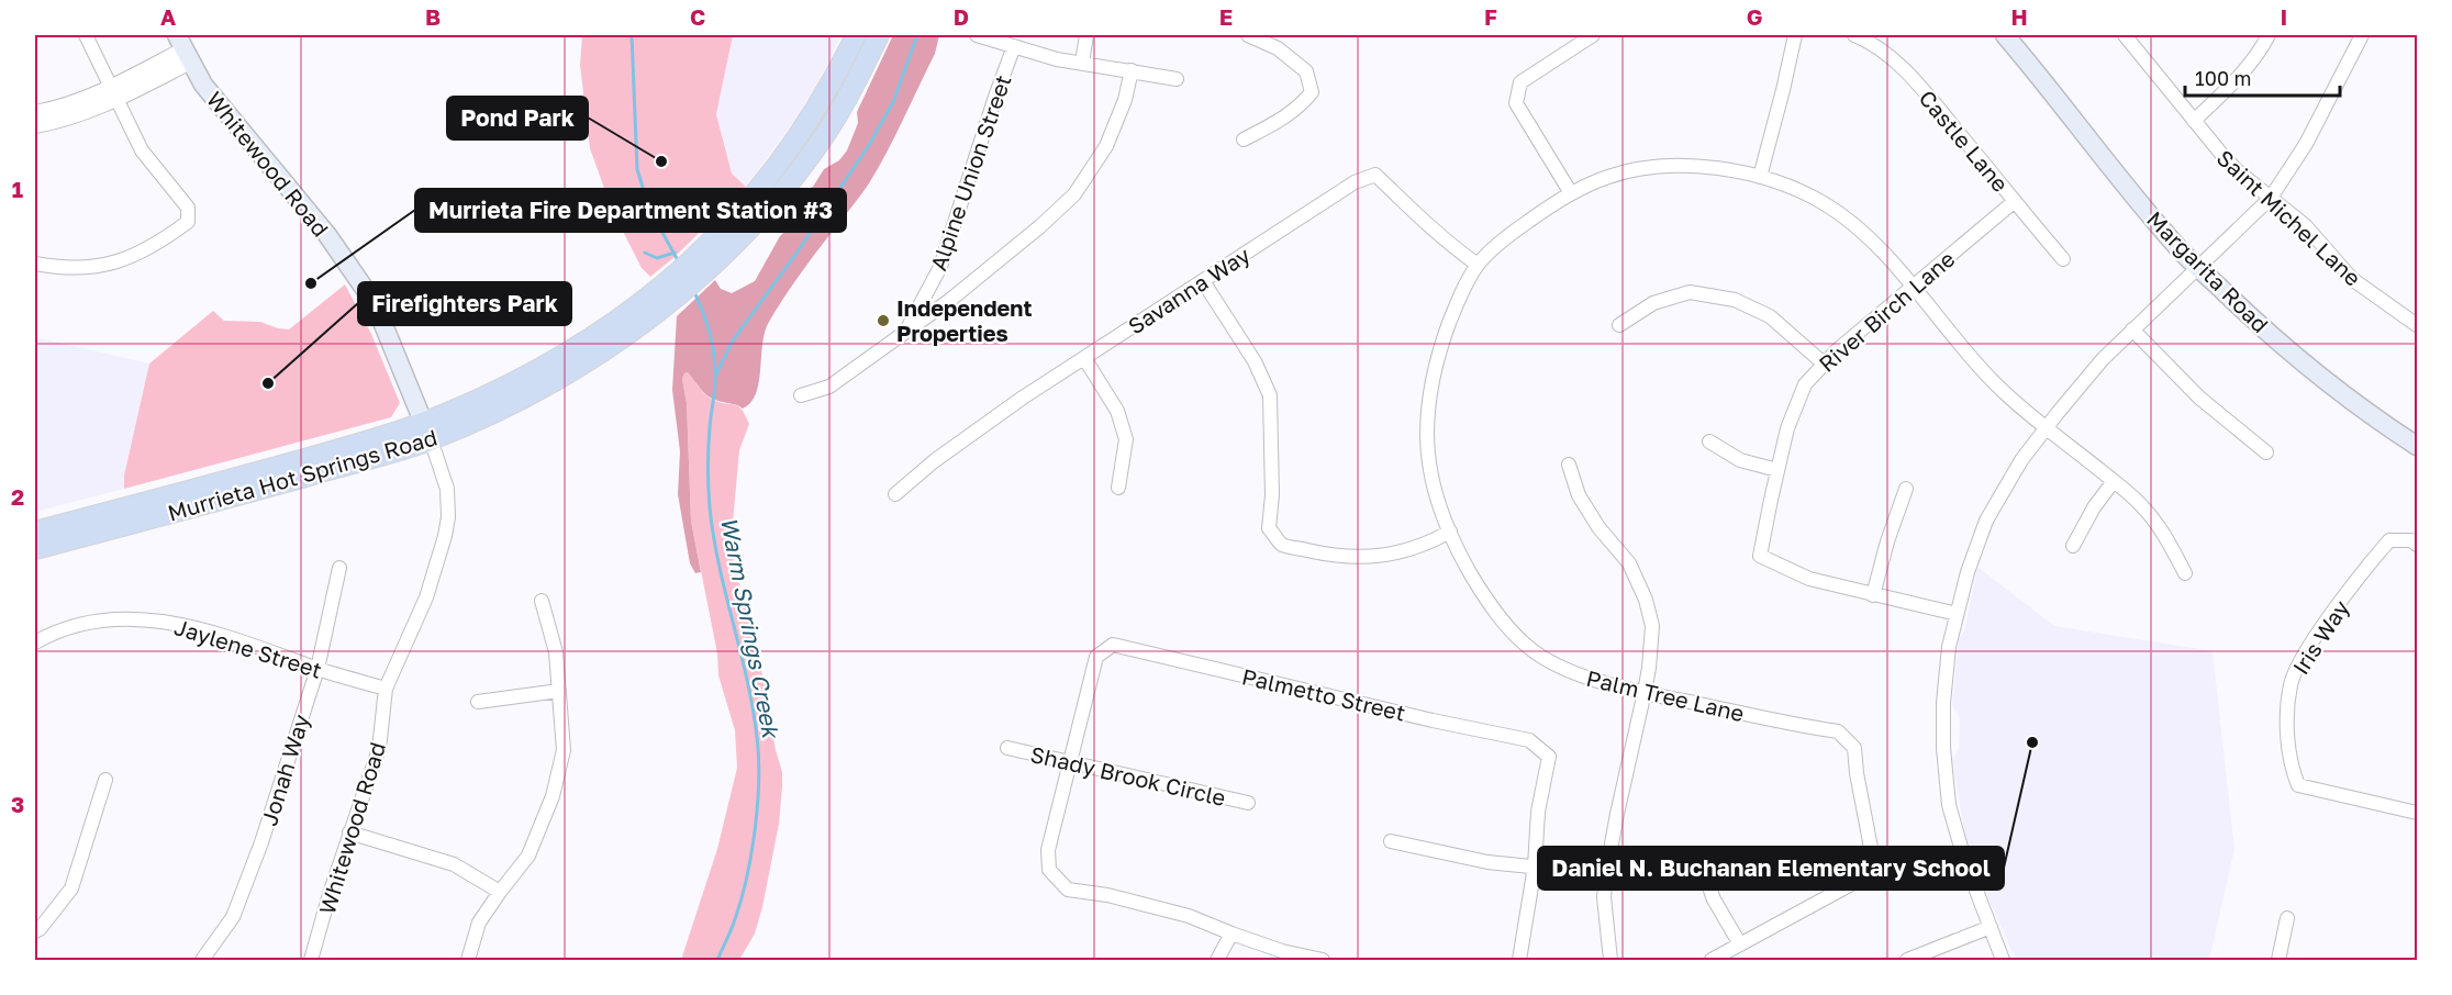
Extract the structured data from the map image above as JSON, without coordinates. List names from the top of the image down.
{
  "streets": {
    "main road": ["Whitewood Road", "Margarita Road", "Murrieta Hot Springs Road"],
    "street": [
      "Castle Lane",
      "Alpine Union Street",
      "Saint Michel Lane",
      "Savanna Way",
      "River Birch Lane",
      "Iris Way",
      "Jaylene Street",
      "Palmetto Street",
      "Palm Tree Lane",
      "Jonah Way",
      "Shady Brook Circle"
    ]
  },
  "crossings": [
    ["Castle Lane", "River Birch Lane"],
    ["Whitewood Road", "Murrieta Hot Springs Road"],
    ["Whitewood Road", "Jaylene Street"],
    ["Savanna Way", "Palm Tree Lane"],
    ["River Birch Lane", "Palm Tree Lane"],
    ["Jaylene Street", "Jonah Way"],
    ["Palmetto Street", "Shady Brook Circle"]
  ],
  "water": ["Warm Springs Creek"],
  "places": [
    "Pond Park",
    "Murrieta Fire Department Station #3",
    "Independent Properties",
    "Firefighters Park",
    "Daniel N. Buchanan Elementary School"
  ],
  "scale_bar": "100 m",
  "grid": {
    "columns": [
      "A",
      "B",
      "C",
      "D",
      "E",
      "F",
      "G",
      "H",
      "I"
    ],
    "rows": ["1", "2", "3"]
  }
}
